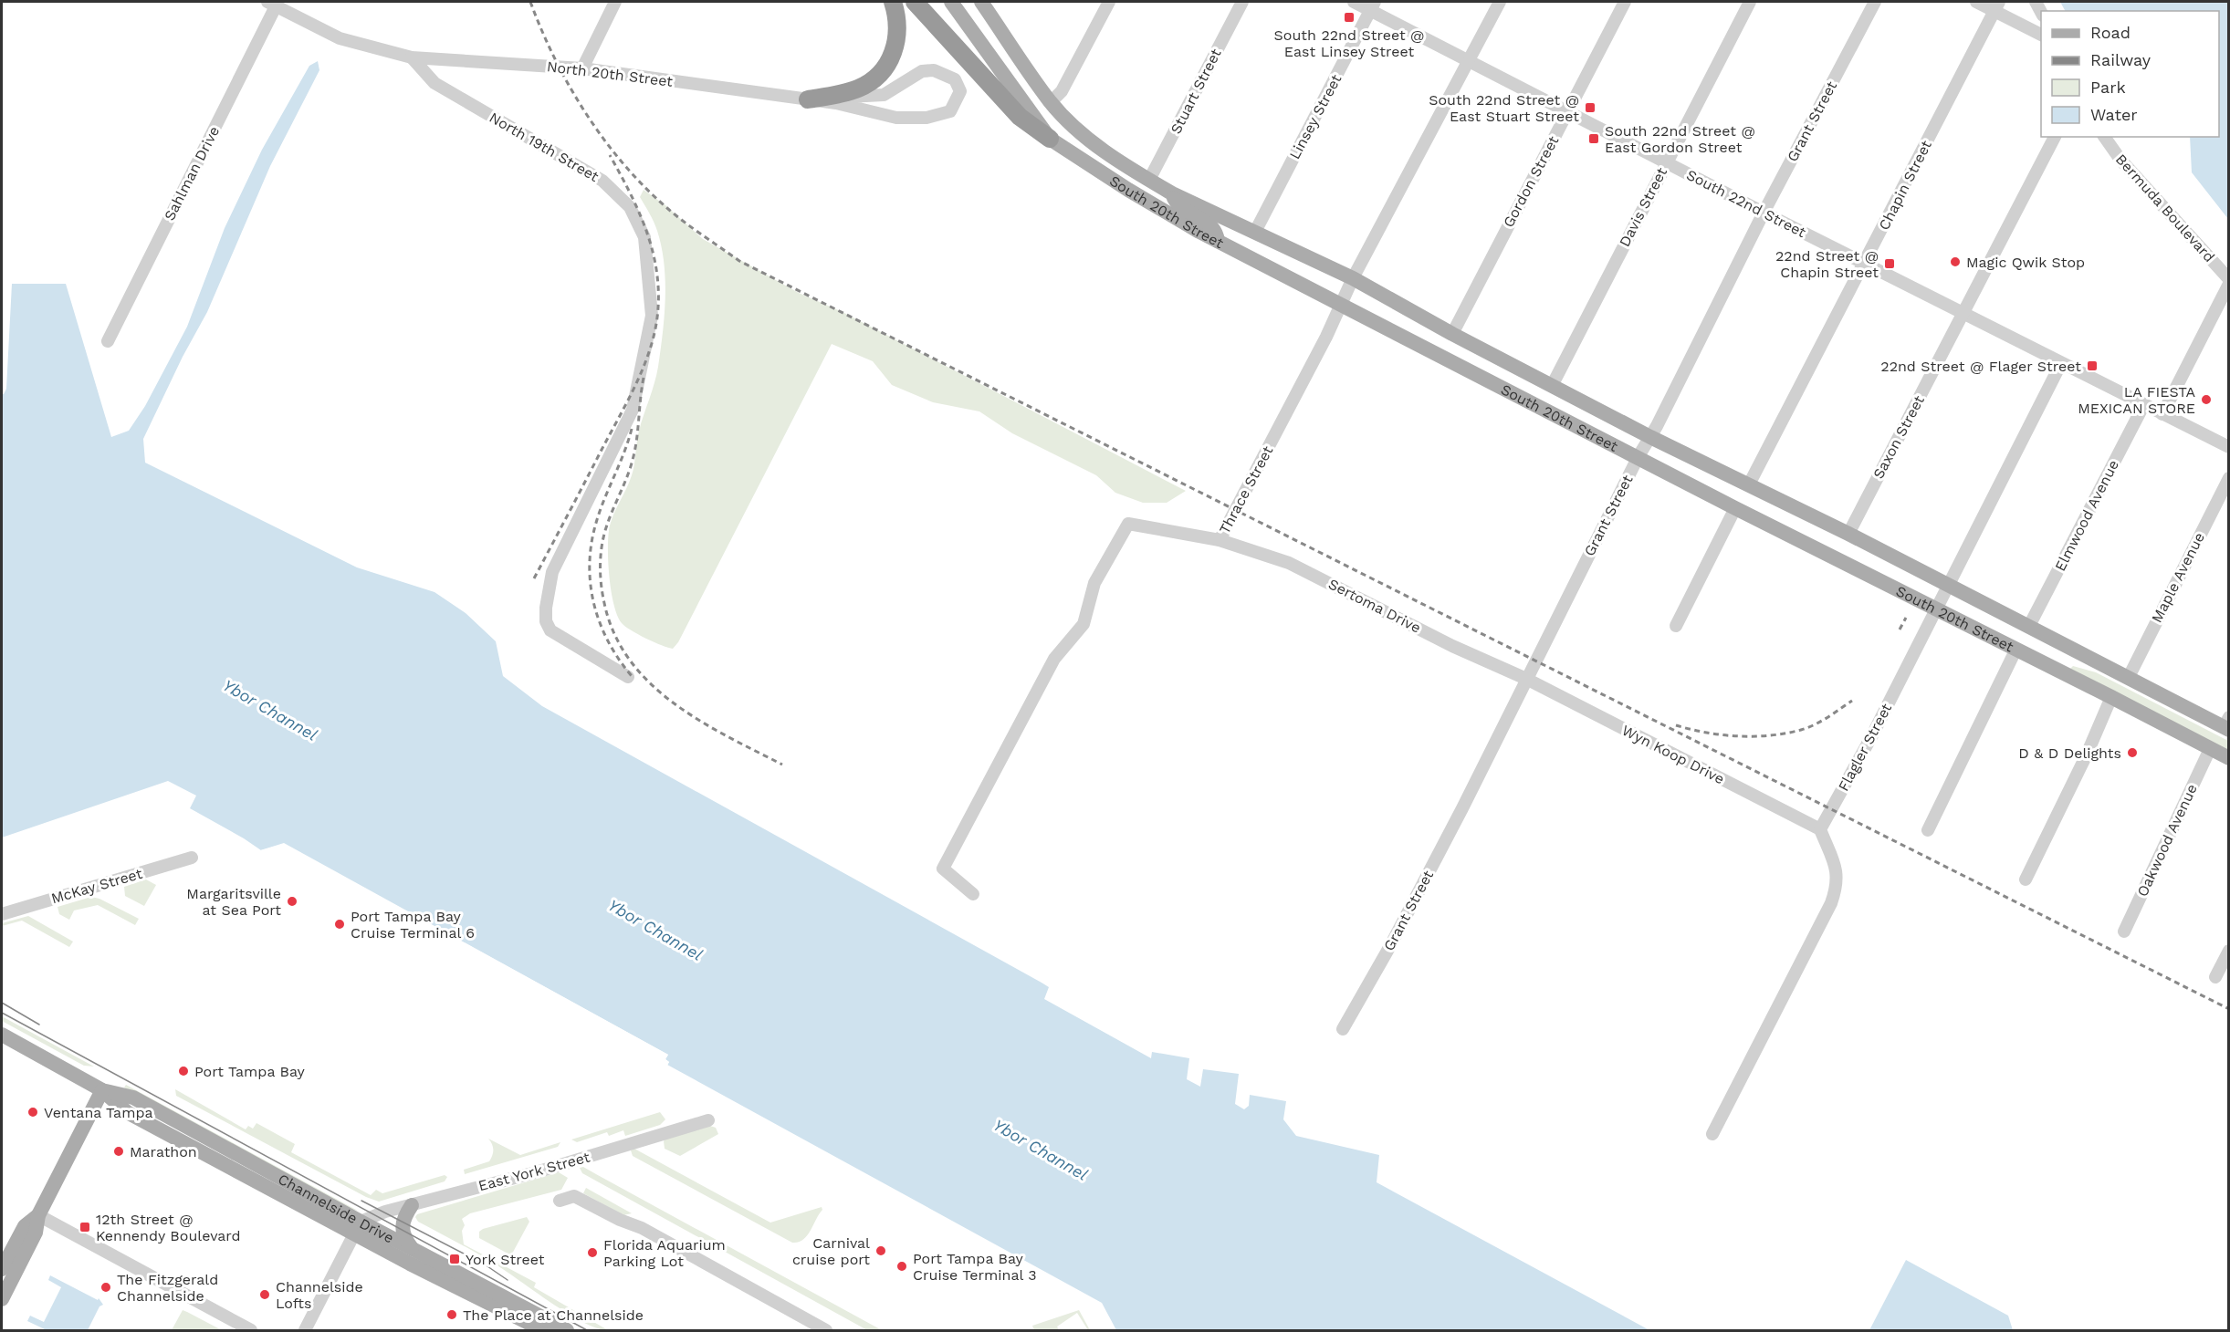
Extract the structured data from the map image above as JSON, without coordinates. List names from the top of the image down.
{
  "streets": {
    "main road": ["South 20th Street", "Channelside Drive"],
    "street": [
      "North 20th Street",
      "Stuart Street",
      "Linsey Street",
      "Grant Street",
      "North 19th Street",
      "Sahlman Drive",
      "Gordon Street",
      "Chapin Street",
      "South 22nd Street",
      "Davis Street",
      "Bermuda Boulevard",
      "Saxon Street",
      "Thrace Street",
      "Elmwood Avenue",
      "Maple Avenue",
      "Sertoma Drive",
      "Flagler Street",
      "Wyn Koop Drive",
      "Oakwood Avenue",
      "McKay Street",
      "East York Street"
    ]
  },
  "crossings": [
    ["North 20th Street", "North 19th Street"],
    ["Stuart Street", "South 20th Street"],
    ["Linsey Street", "South 22nd Street"],
    ["Linsey Street", "South 20th Street"],
    ["Grant Street", "South 22nd Street"],
    ["Grant Street", "South 20th Street"],
    ["Grant Street", "Sertoma Drive"],
    ["Grant Street", "Wyn Koop Drive"],
    ["Gordon Street", "South 22nd Street"],
    ["Gordon Street", "South 20th Street"],
    ["Chapin Street", "South 22nd Street"],
    ["Chapin Street", "South 20th Street"],
    ["South 22nd Street", "Davis Street"],
    ["South 22nd Street", "Saxon Street"],
    ["South 22nd Street", "Thrace Street"],
    ["South 22nd Street", "Elmwood Avenue"],
    ["South 22nd Street", "Flagler Street"],
    ["Davis Street", "South 20th Street"],
    ["South 20th Street", "Saxon Street"],
    ["South 20th Street", "Thrace Street"],
    ["South 20th Street", "Elmwood Avenue"],
    ["South 20th Street", "Maple Avenue"],
    ["South 20th Street", "Flagler Street"],
    ["South 20th Street", "Oakwood Avenue"],
    ["Thrace Street", "Sertoma Drive"],
    ["Sertoma Drive", "Wyn Koop Drive"],
    ["Flagler Street", "Wyn Koop Drive"],
    ["East York Street", "Channelside Drive"]
  ],
  "water": ["Ybor Channel"],
  "places": {
    "transit": [
      "South 22nd Street @ East Linsey Street",
      "South 22nd Street @ East Stuart Street",
      "South 22nd Street @ East Gordon Street",
      "22nd Street @ Chapin Street",
      "22nd Street @ Flager Street",
      "12th Street @ Kennendy Boulevard",
      "York Street"
    ],
    "other": [
      "Magic Qwik Stop",
      "LA FIESTA MEXICAN STORE",
      "D & D Delights",
      "Margaritsville at Sea Port",
      "Port Tampa Bay Cruise Terminal 6",
      "Port Tampa Bay",
      "Ventana Tampa",
      "Marathon",
      "Carnival cruise port",
      "Florida Aquarium Parking Lot",
      "Port Tampa Bay Cruise Terminal 3",
      "The Fitzgerald Channelside",
      "Channelside Lofts",
      "The Place at Channelside"
    ]
  },
  "legend": [
    "Road",
    "Railway",
    "Park",
    "Water"
  ]
}
